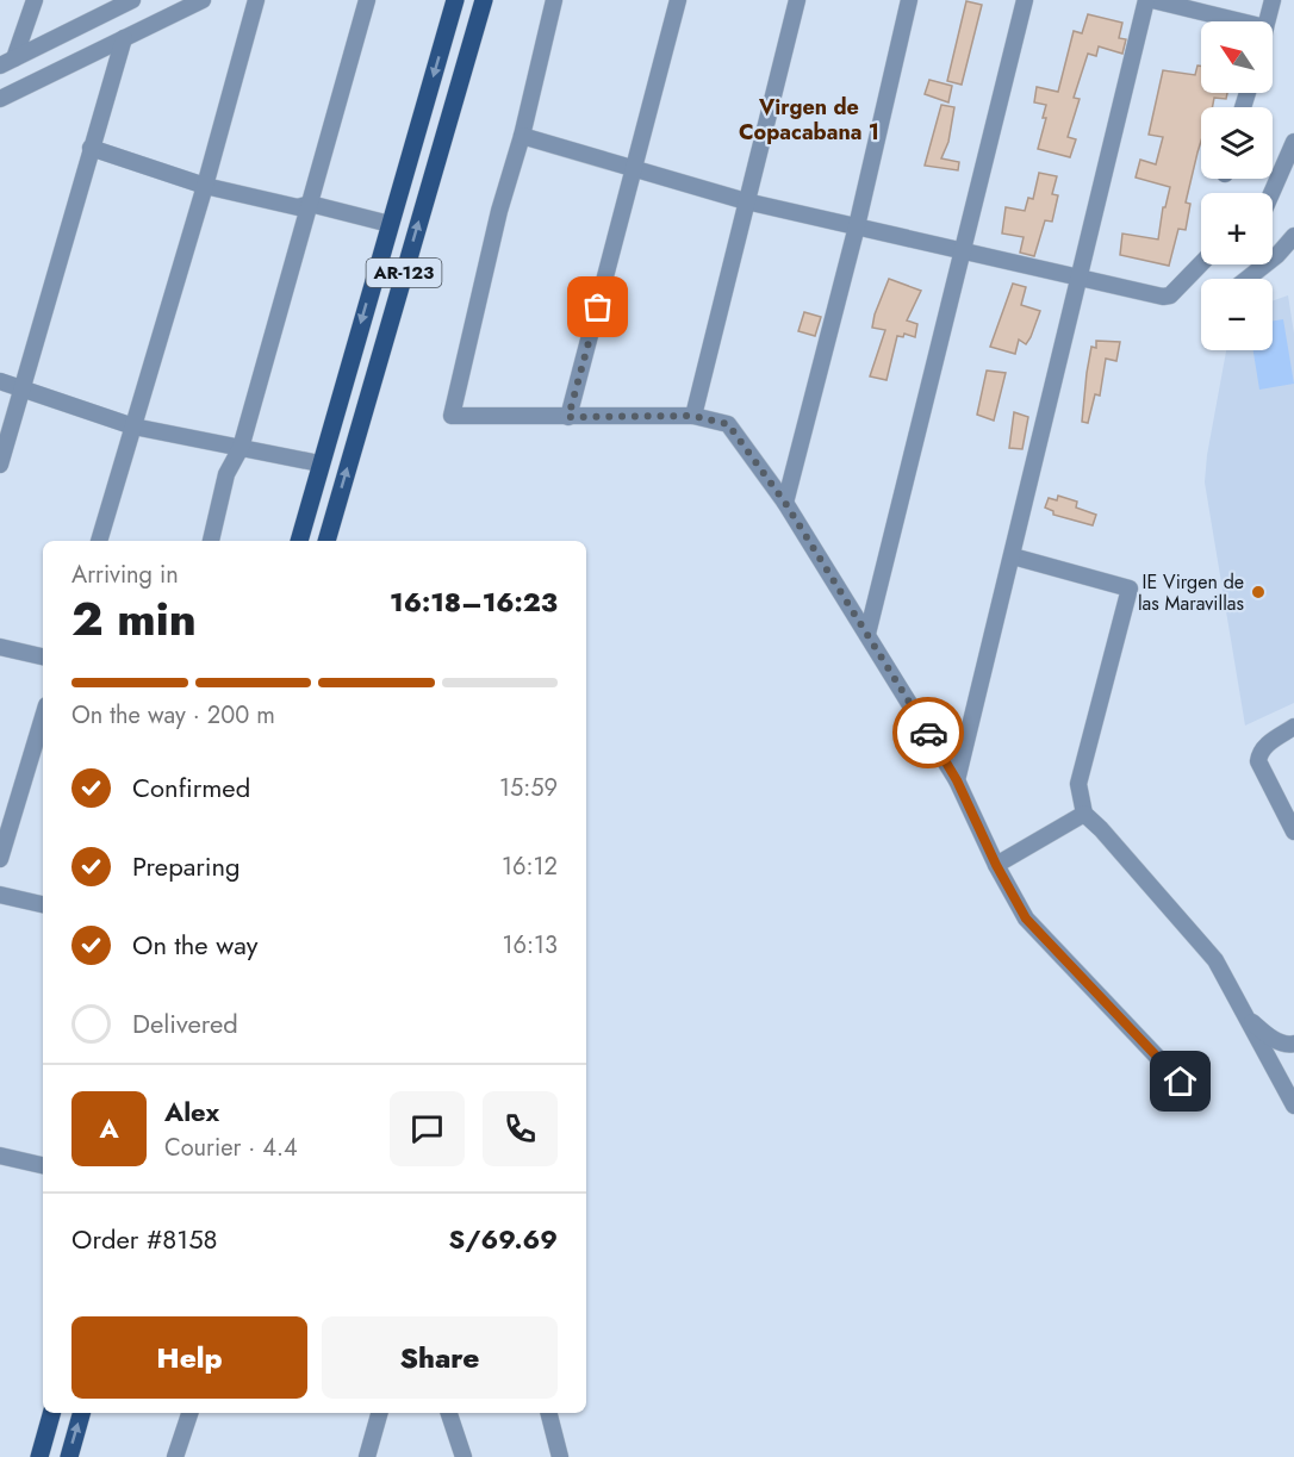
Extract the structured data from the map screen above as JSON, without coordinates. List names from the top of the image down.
{
  "streets": {
    "main road": ["AR-123"]
  },
  "districts": ["Virgen de Copacabana 1"],
  "places": ["IE Virgen de las Maravillas"],
  "north": "top left",
  "page": {
    "map_buttons": ["+", "−"],
    "heading": ["2 min", "Arriving in", "16:18–16:23"],
    "panel": [
      "Alex",
      "Courier · 4.4",
      "Order #8158",
      "S/69.69"
    ],
    "bar": "On the way · 200 m",
    "list": [
      ["Confirmed", "15:59"],
      ["Preparing", "16:12"],
      ["On the way", "16:13"],
      "Delivered"
    ],
    "round": "A",
    "buttons": ["Help", "Share"]
  }
}
